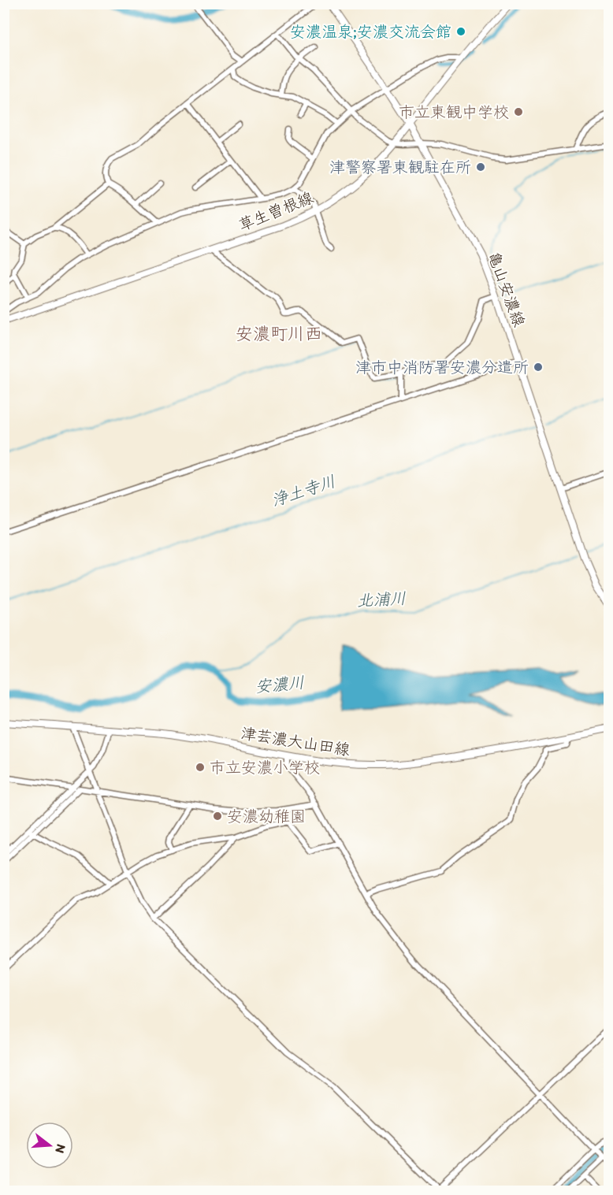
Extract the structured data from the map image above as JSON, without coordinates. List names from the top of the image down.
{
  "streets": {
    "main road": ["草生曽根線", "亀山安濃線", "津芸濃大山田線"]
  },
  "crossings": [
    ["草生曽根線", "亀山安濃線"]
  ],
  "districts": ["安濃町川西"],
  "water": ["浄土寺川", "北浦川", "安濃川"],
  "places": [
    "安濃温泉;安濃交流会館",
    "市立東観中学校",
    "津警察署東観駐在所",
    "津市中消防署安濃分遣所",
    "市立安濃小学校",
    "安濃幼稚園"
  ],
  "north": "right"
}
